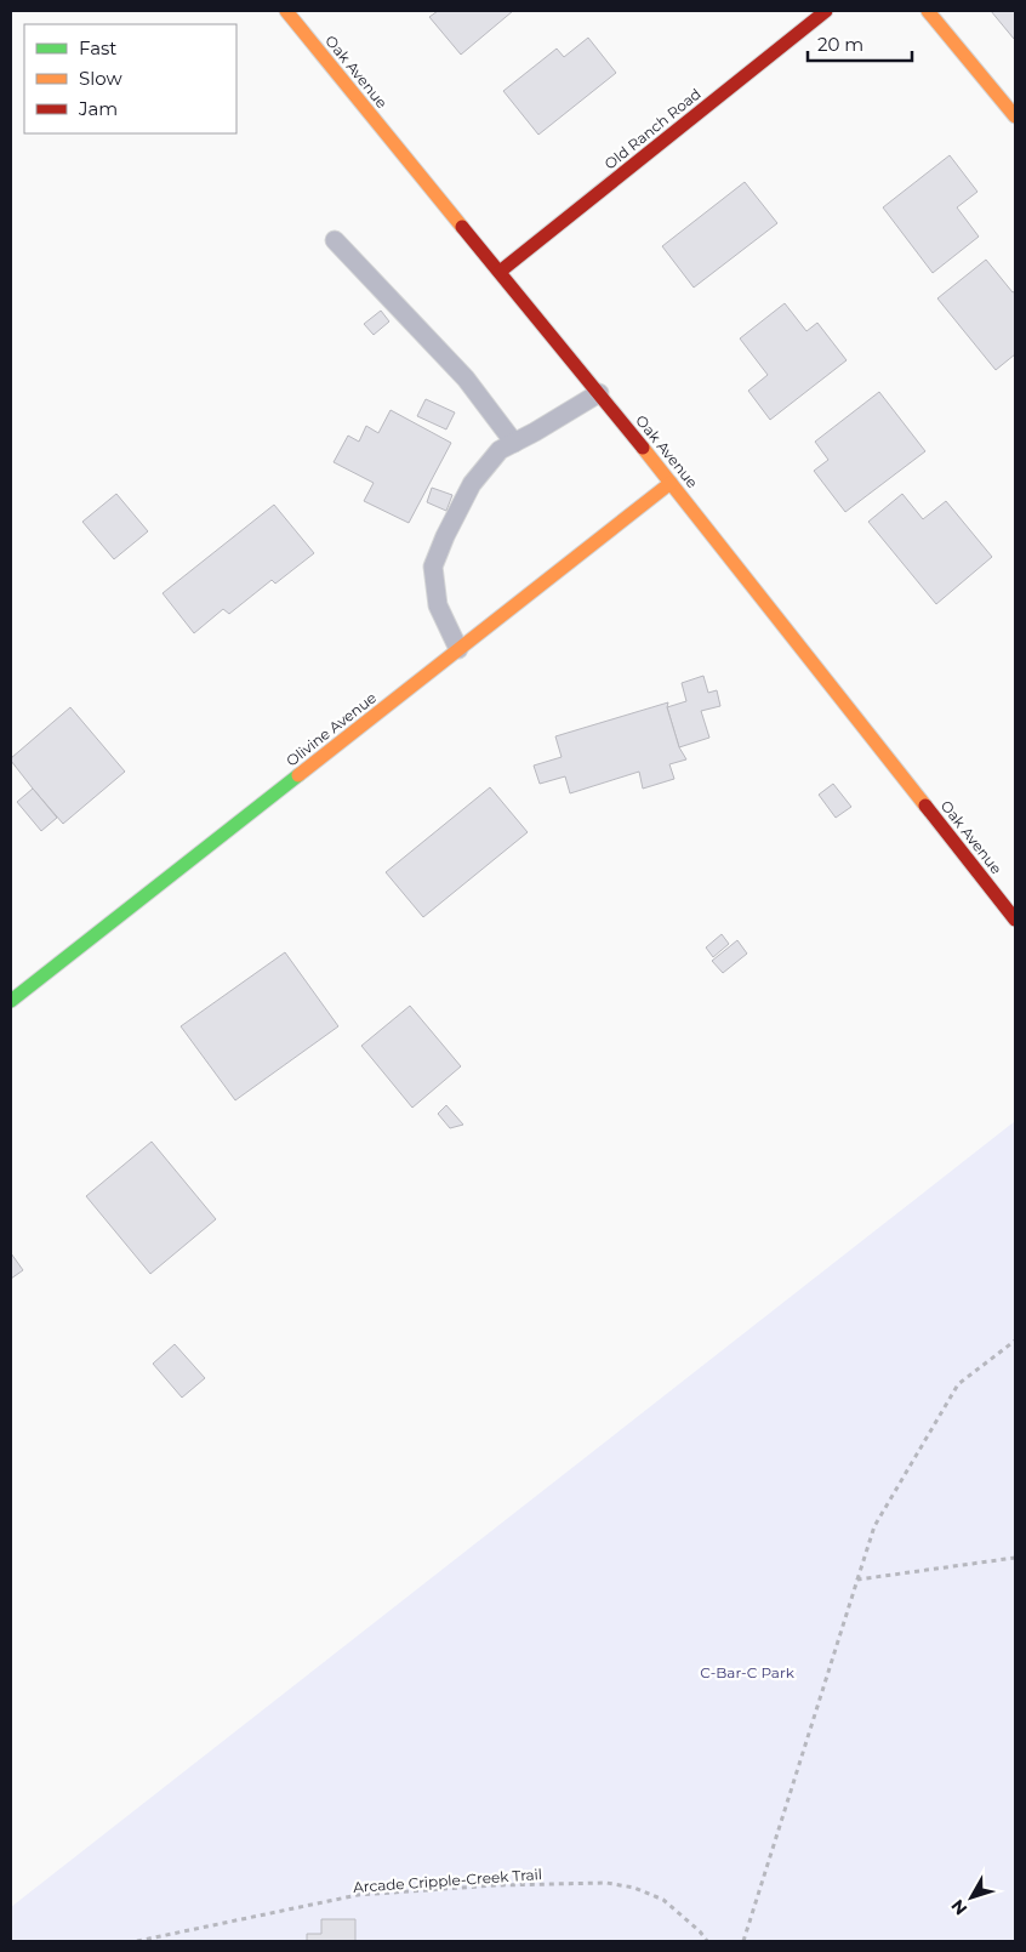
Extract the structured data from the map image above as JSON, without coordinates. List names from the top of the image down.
{
  "streets": {
    "street": ["Oak Avenue", "Old Ranch Road", "Olivine Avenue"],
    "path": ["Arcade Cripple-Creek Trail"]
  },
  "crossings": [
    ["Oak Avenue", "Old Ranch Road"],
    ["Oak Avenue", "Olivine Avenue"]
  ],
  "parks": ["C-Bar-C Park"],
  "legend": ["Fast", "Slow", "Jam"],
  "scale_bar": "20 m",
  "north": "bottom left"
}
